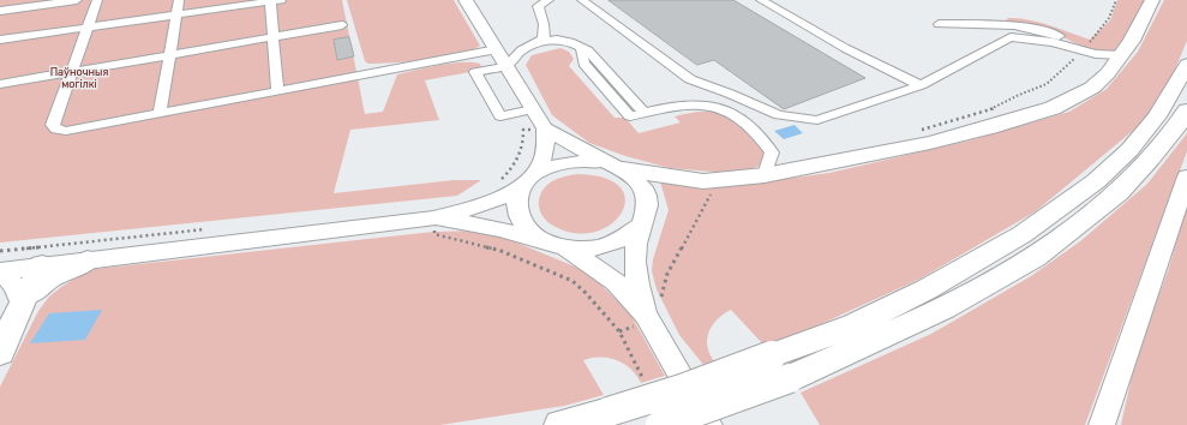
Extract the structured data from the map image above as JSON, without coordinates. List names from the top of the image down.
{
  "parks": ["Паўночныя могілкі"]
}
